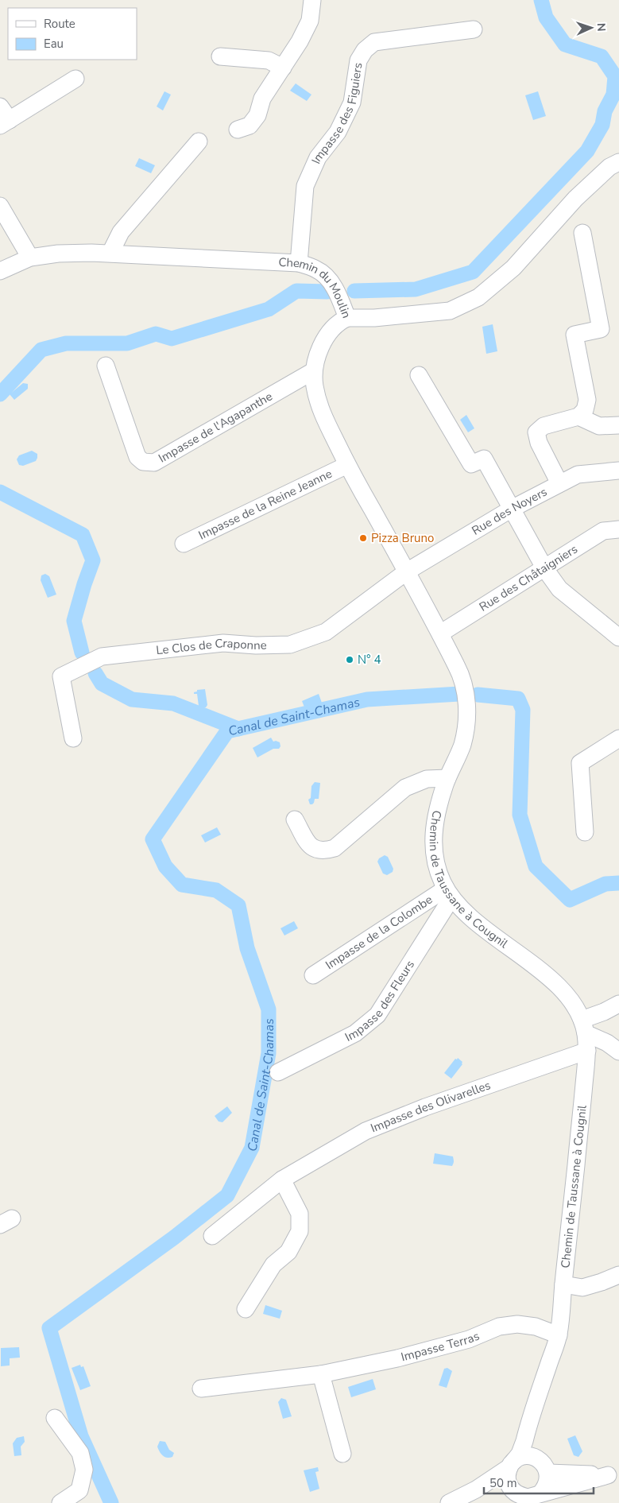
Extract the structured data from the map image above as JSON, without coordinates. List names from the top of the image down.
{
  "streets": {
    "street": [
      "Impasse des Figuiers",
      "Chemin du Moulin",
      "Impasse de l'Agapanthe",
      "Impasse de la Reine Jeanne",
      "Rue des Noyers",
      "Rue des Châtaigniers",
      "Le Clos de Craponne",
      "Chemin de Taussane à Cougnil",
      "Impasse de la Colombe",
      "Impasse des Fleurs",
      "Impasse des Olivarelles",
      "Impasse Terras"
    ]
  },
  "crossings": [
    ["Impasse des Figuiers", "Chemin du Moulin"],
    ["Chemin du Moulin", "Chemin de Taussane à Cougnil"],
    ["Impasse de l'Agapanthe", "Chemin de Taussane à Cougnil"],
    ["Impasse de la Reine Jeanne", "Chemin de Taussane à Cougnil"],
    ["Rue des Noyers", "Le Clos de Craponne"],
    ["Rue des Noyers", "Chemin de Taussane à Cougnil"],
    ["Rue des Châtaigniers", "Chemin de Taussane à Cougnil"],
    ["Le Clos de Craponne", "Chemin de Taussane à Cougnil"],
    ["Chemin de Taussane à Cougnil", "Impasse de la Colombe"],
    ["Chemin de Taussane à Cougnil", "Impasse des Fleurs"],
    ["Chemin de Taussane à Cougnil", "Impasse des Olivarelles"],
    ["Chemin de Taussane à Cougnil", "Impasse Terras"],
    ["Impasse de la Colombe", "Impasse des Fleurs"]
  ],
  "water": ["Canal de Saint-Chamas"],
  "places": ["Pizza Bruno", "N° 4"],
  "legend": ["Route", "Eau"],
  "scale_bar": "50 m",
  "north": "right"
}
